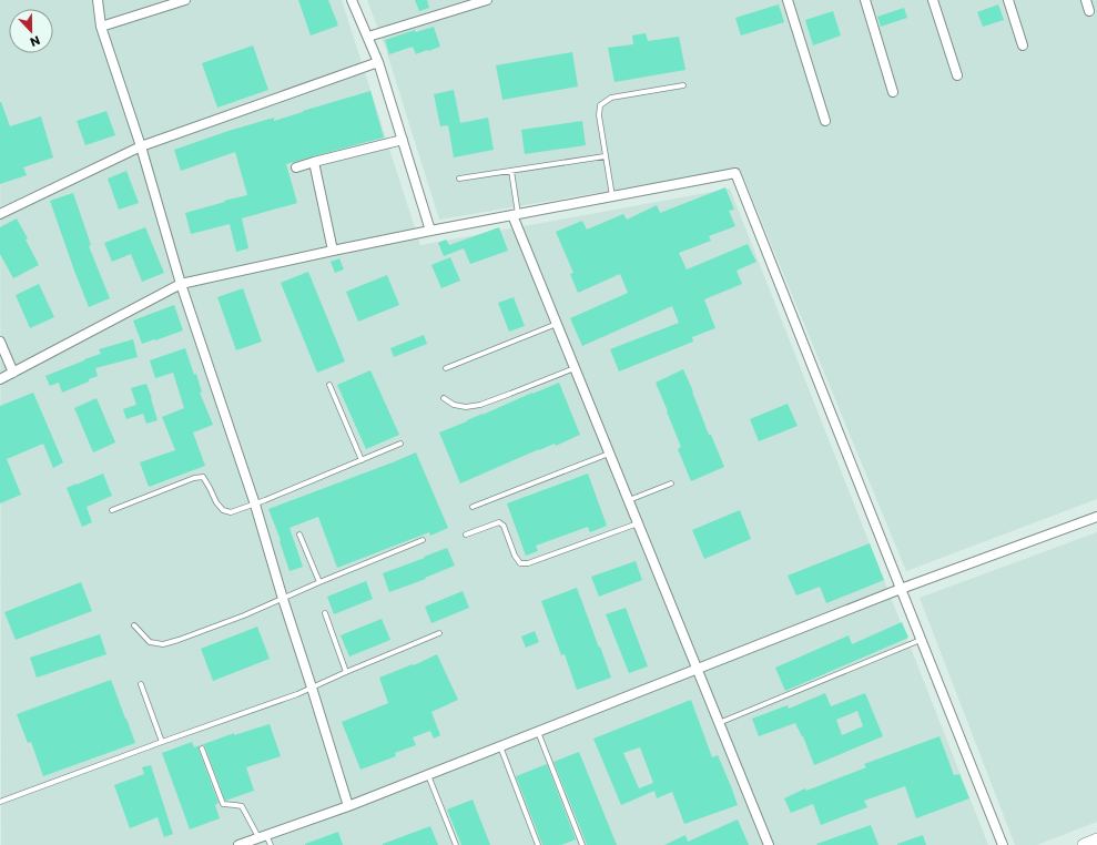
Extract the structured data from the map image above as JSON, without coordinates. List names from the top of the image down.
{
  "north": "bottom"
}
